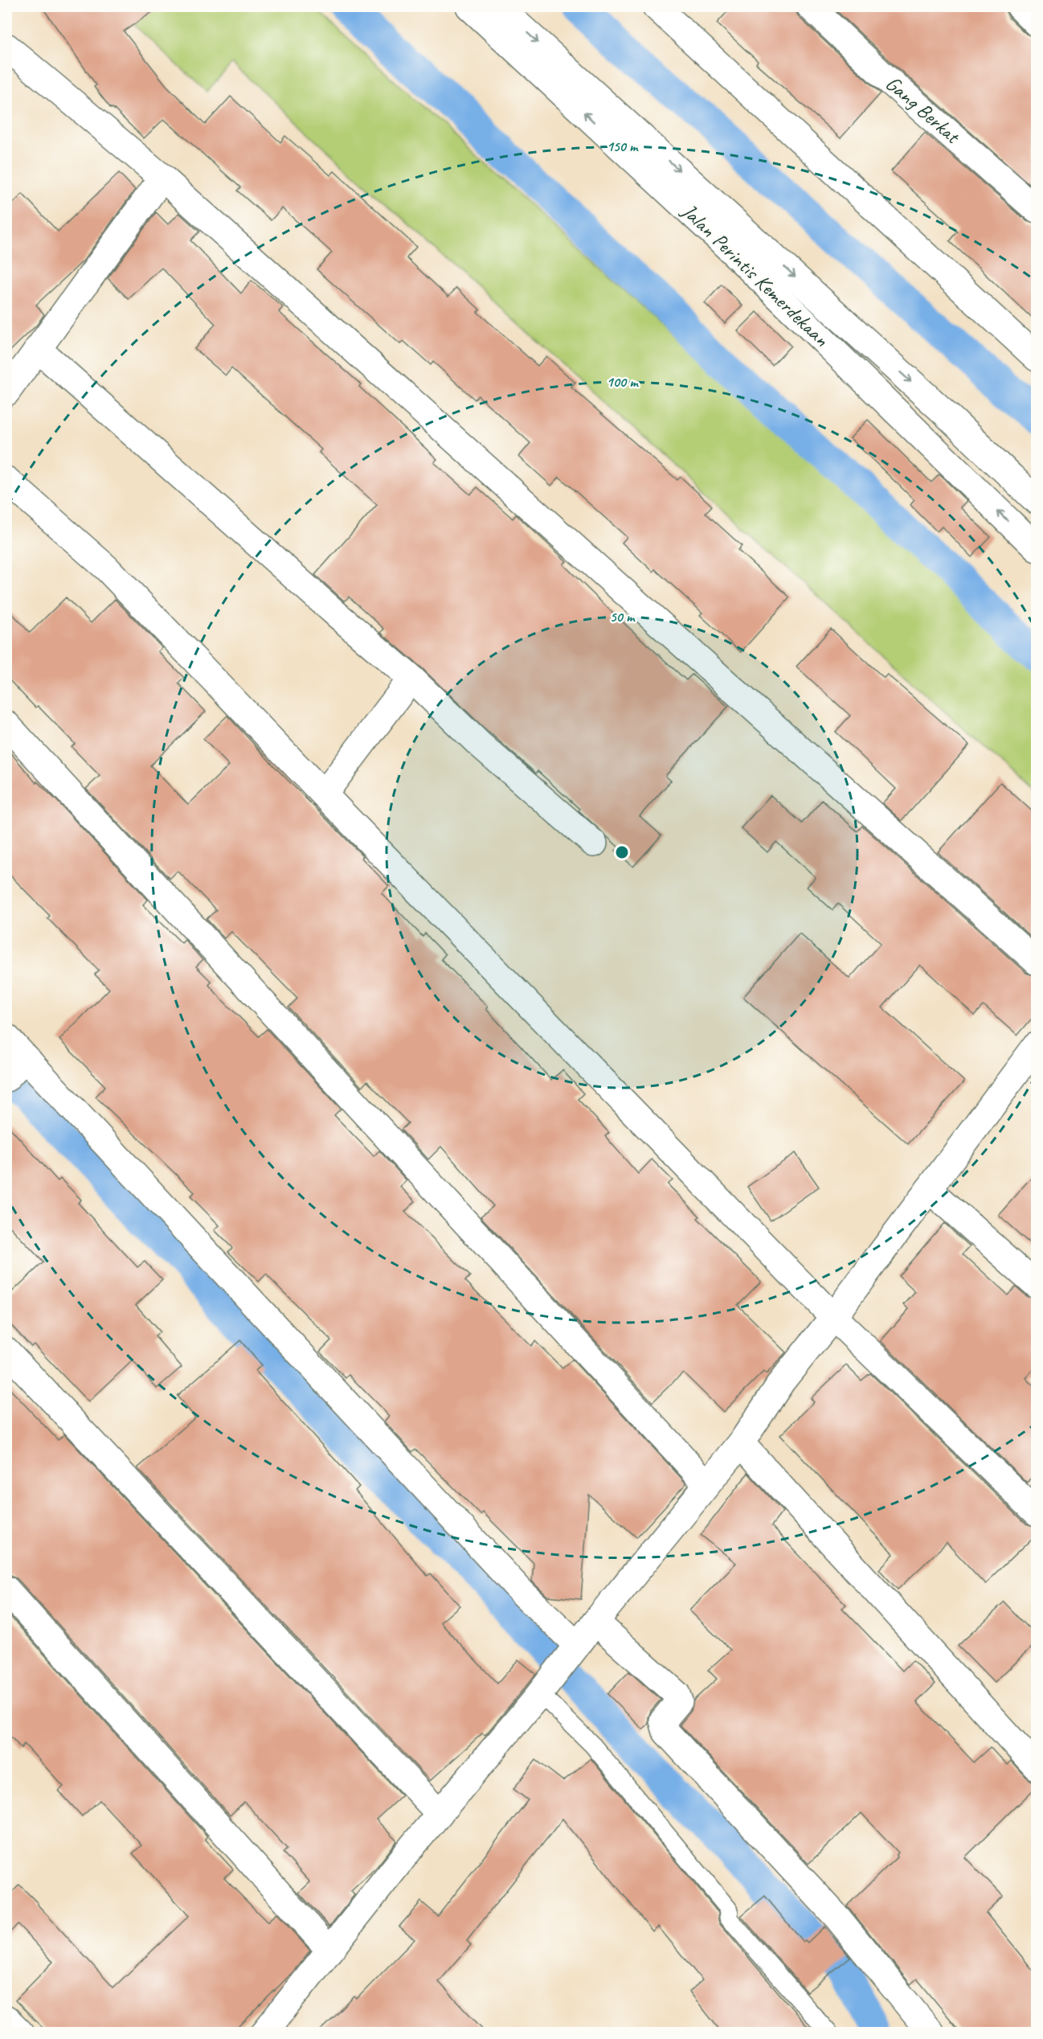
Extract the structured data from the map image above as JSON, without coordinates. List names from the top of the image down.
{
  "streets": {
    "main road": ["Gang Berkat", "Jalan Perintis Kemerdekaan"]
  },
  "rings": ["150 m", "100 m", "50 m"]
}
